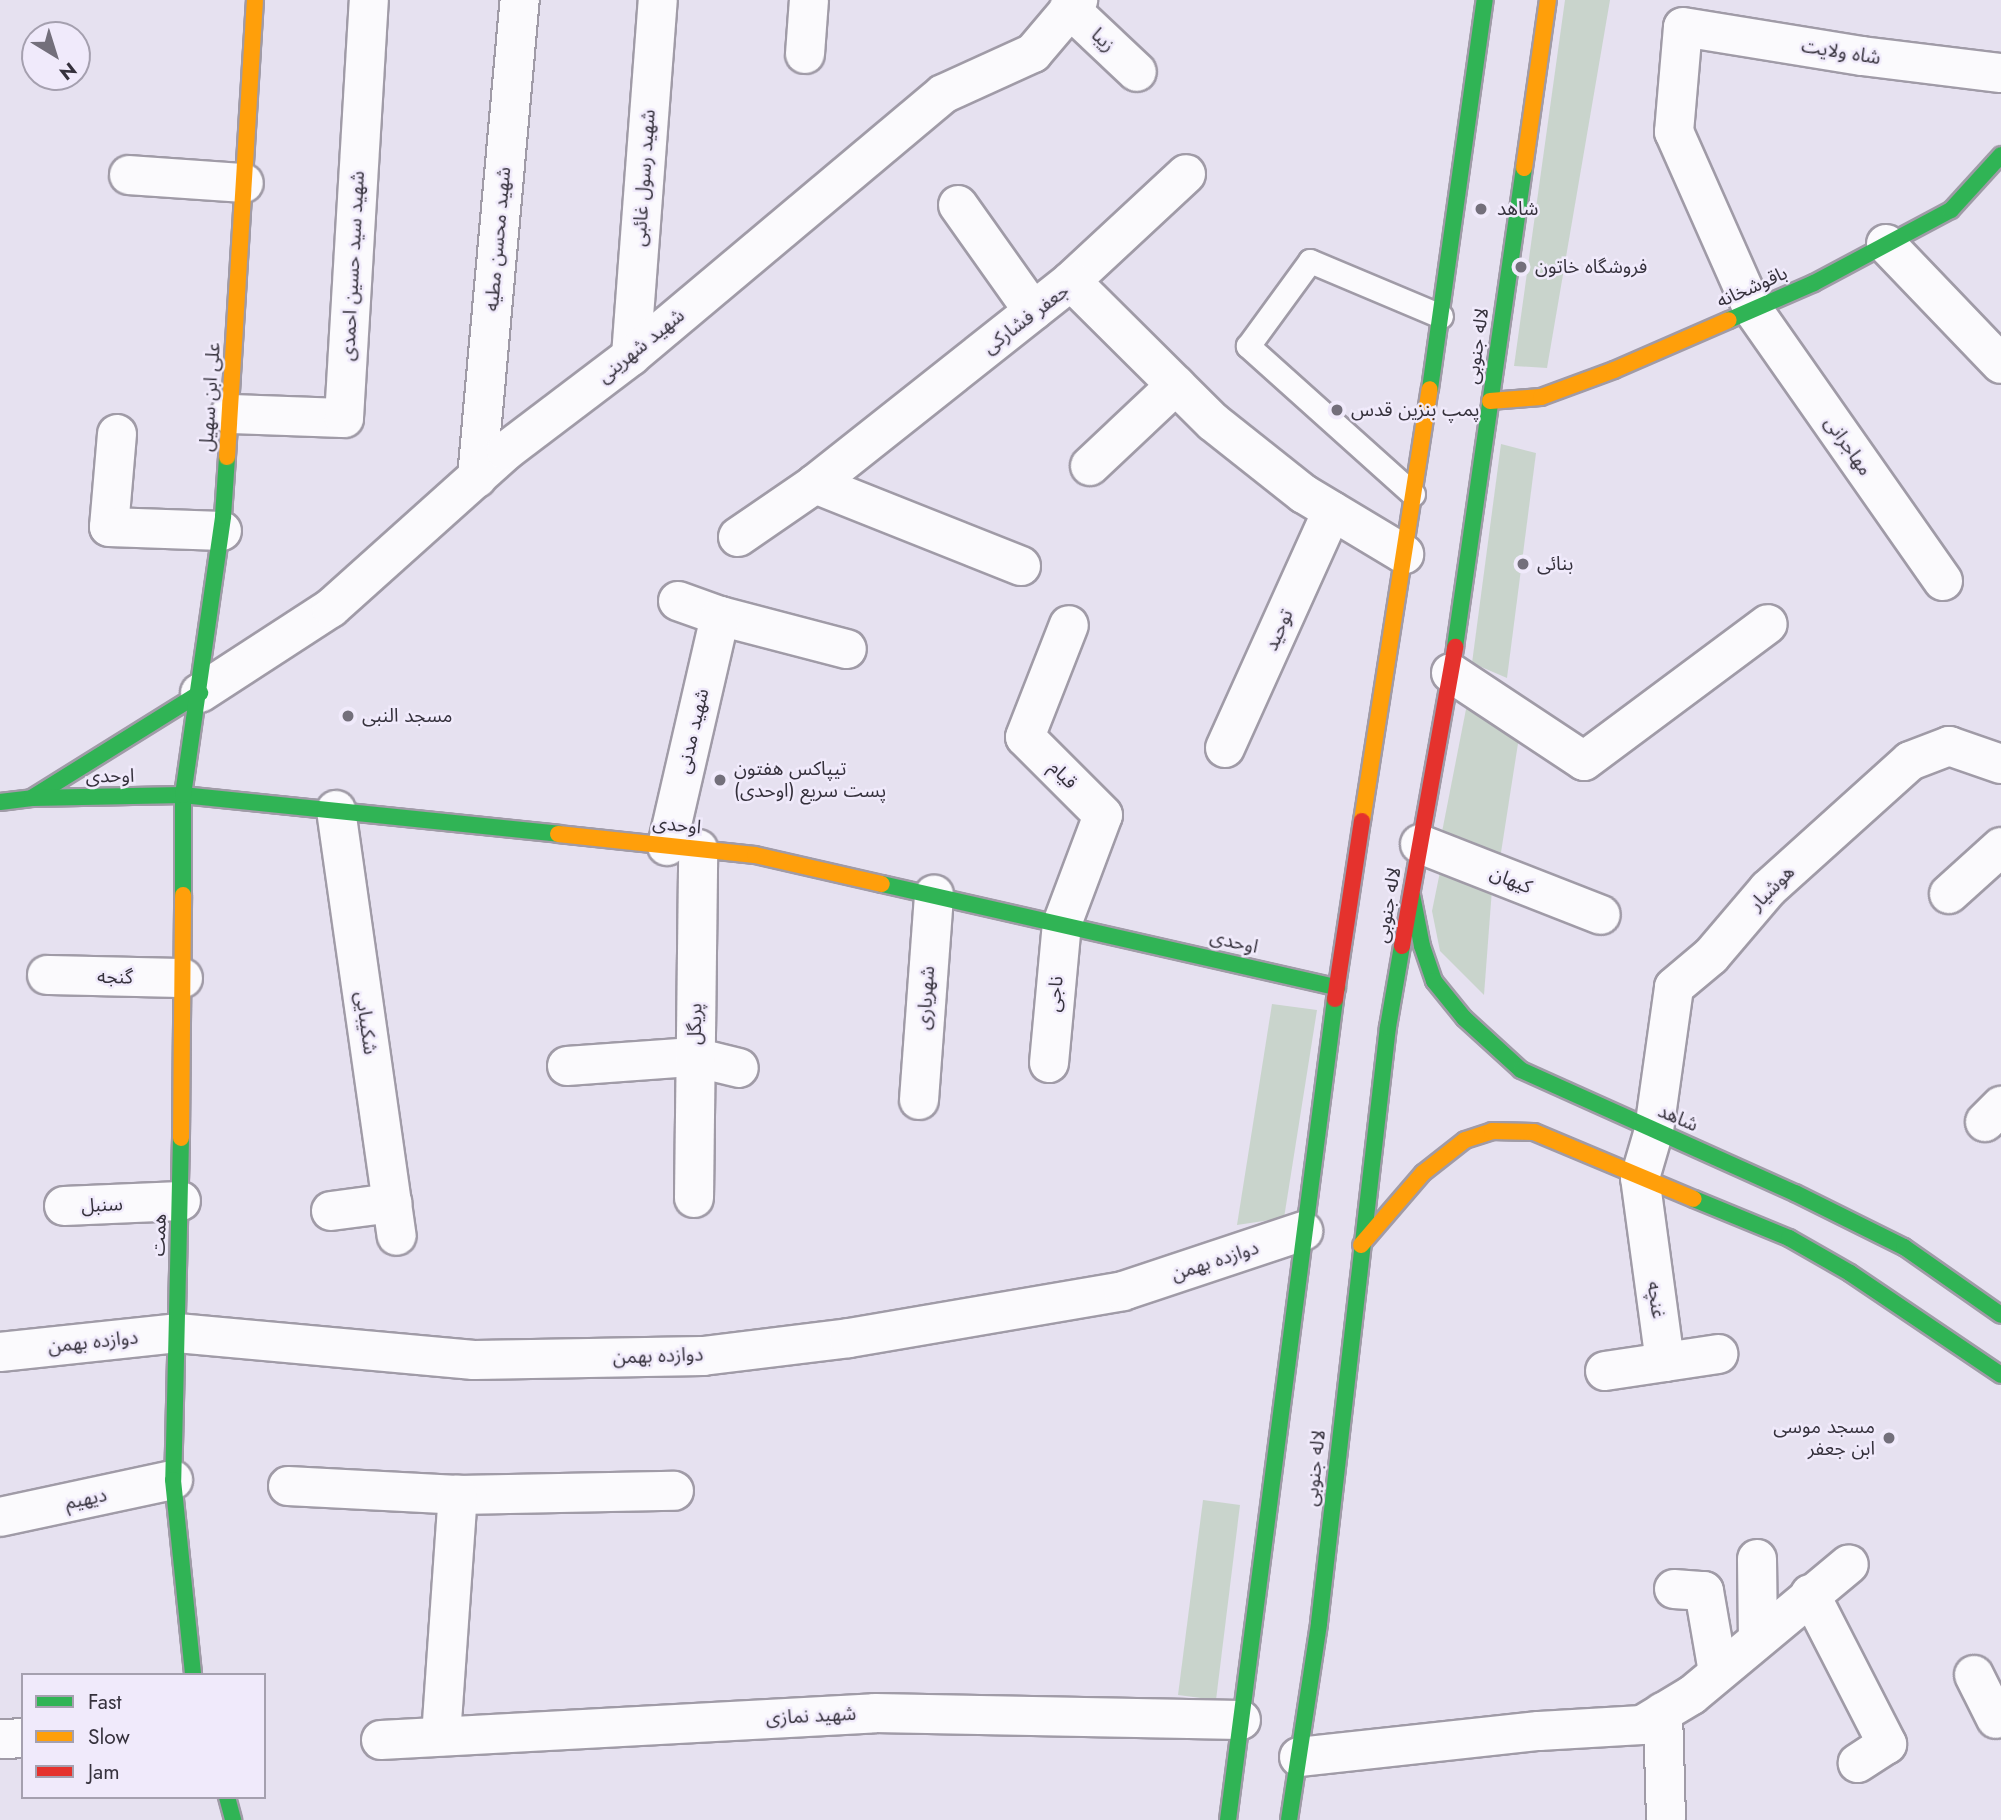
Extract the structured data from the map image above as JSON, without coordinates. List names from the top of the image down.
{
  "streets": {
    "main road": [
      "باقوشخانه",
      "لاله جنوبی",
      "علی ابن سهیل",
      "اوحدی",
      "شاهد",
      "همت"
    ],
    "street": [
      "زیبا",
      "شاه ولایت",
      "شهید رسول غائبی",
      "شهید محسن مطیه",
      "شهید سید حسین احمدی",
      "جعفر فشارکی",
      "شهید شهرینی",
      "مهاجرانی",
      "توحید",
      "شهید مدنی",
      "قیام",
      "کیهان",
      "هوشیار",
      "گنجه",
      "ناجی",
      "شهریاری",
      "شکیبایی",
      "پریگل",
      "سنبل",
      "دوازده بهمن",
      "غنچه",
      "دیهیم",
      "شهید نمازی"
    ]
  },
  "crossings": [
    ["زیبا", "شهید شهرینی"],
    ["شاه ولایت", "مهاجرانی"],
    ["شهید رسول غائبی", "شهید شهرینی"],
    ["شهید محسن مطیه", "شهید شهرینی"],
    ["شهید سید حسین احمدی", "علی ابن سهیل"],
    ["باقوشخانه", "لاله جنوبی"],
    ["باقوشخانه", "مهاجرانی"],
    ["جعفر فشارکی", "لاله جنوبی"],
    ["جعفر فشارکی", "توحید"],
    ["شهید شهرینی", "علی ابن سهیل"],
    ["لاله جنوبی", "اوحدی"],
    ["لاله جنوبی", "کیهان"],
    ["لاله جنوبی", "شاهد"],
    ["لاله جنوبی", "دوازده بهمن"],
    ["لاله جنوبی", "شهید نمازی"],
    ["علی ابن سهیل", "اوحدی"],
    ["علی ابن سهیل", "همت"],
    ["شهید مدنی", "اوحدی"],
    ["شهید مدنی", "پریگل"],
    ["قیام", "اوحدی"],
    ["قیام", "ناجی"],
    ["اوحدی", "ناجی"],
    ["اوحدی", "شهریاری"],
    ["اوحدی", "شکیبایی"],
    ["اوحدی", "پریگل"],
    ["اوحدی", "همت"],
    ["هوشیار", "شاهد"],
    ["هوشیار", "غنچه"],
    ["گنجه", "همت"],
    ["سنبل", "همت"],
    ["همت", "دوازده بهمن"],
    ["همت", "دیهیم"]
  ],
  "places": [
    "شاهد",
    "فروشگاه خاتون",
    "پمپ بنزین قدس",
    "بنائی",
    "مسجد النبی",
    "تیپاکس هفتون (اوحدی) پست سریع",
    "مسجد موسی ابن جعفر"
  ],
  "legend": ["Fast", "Slow", "Jam"],
  "north": "bottom right"
}
